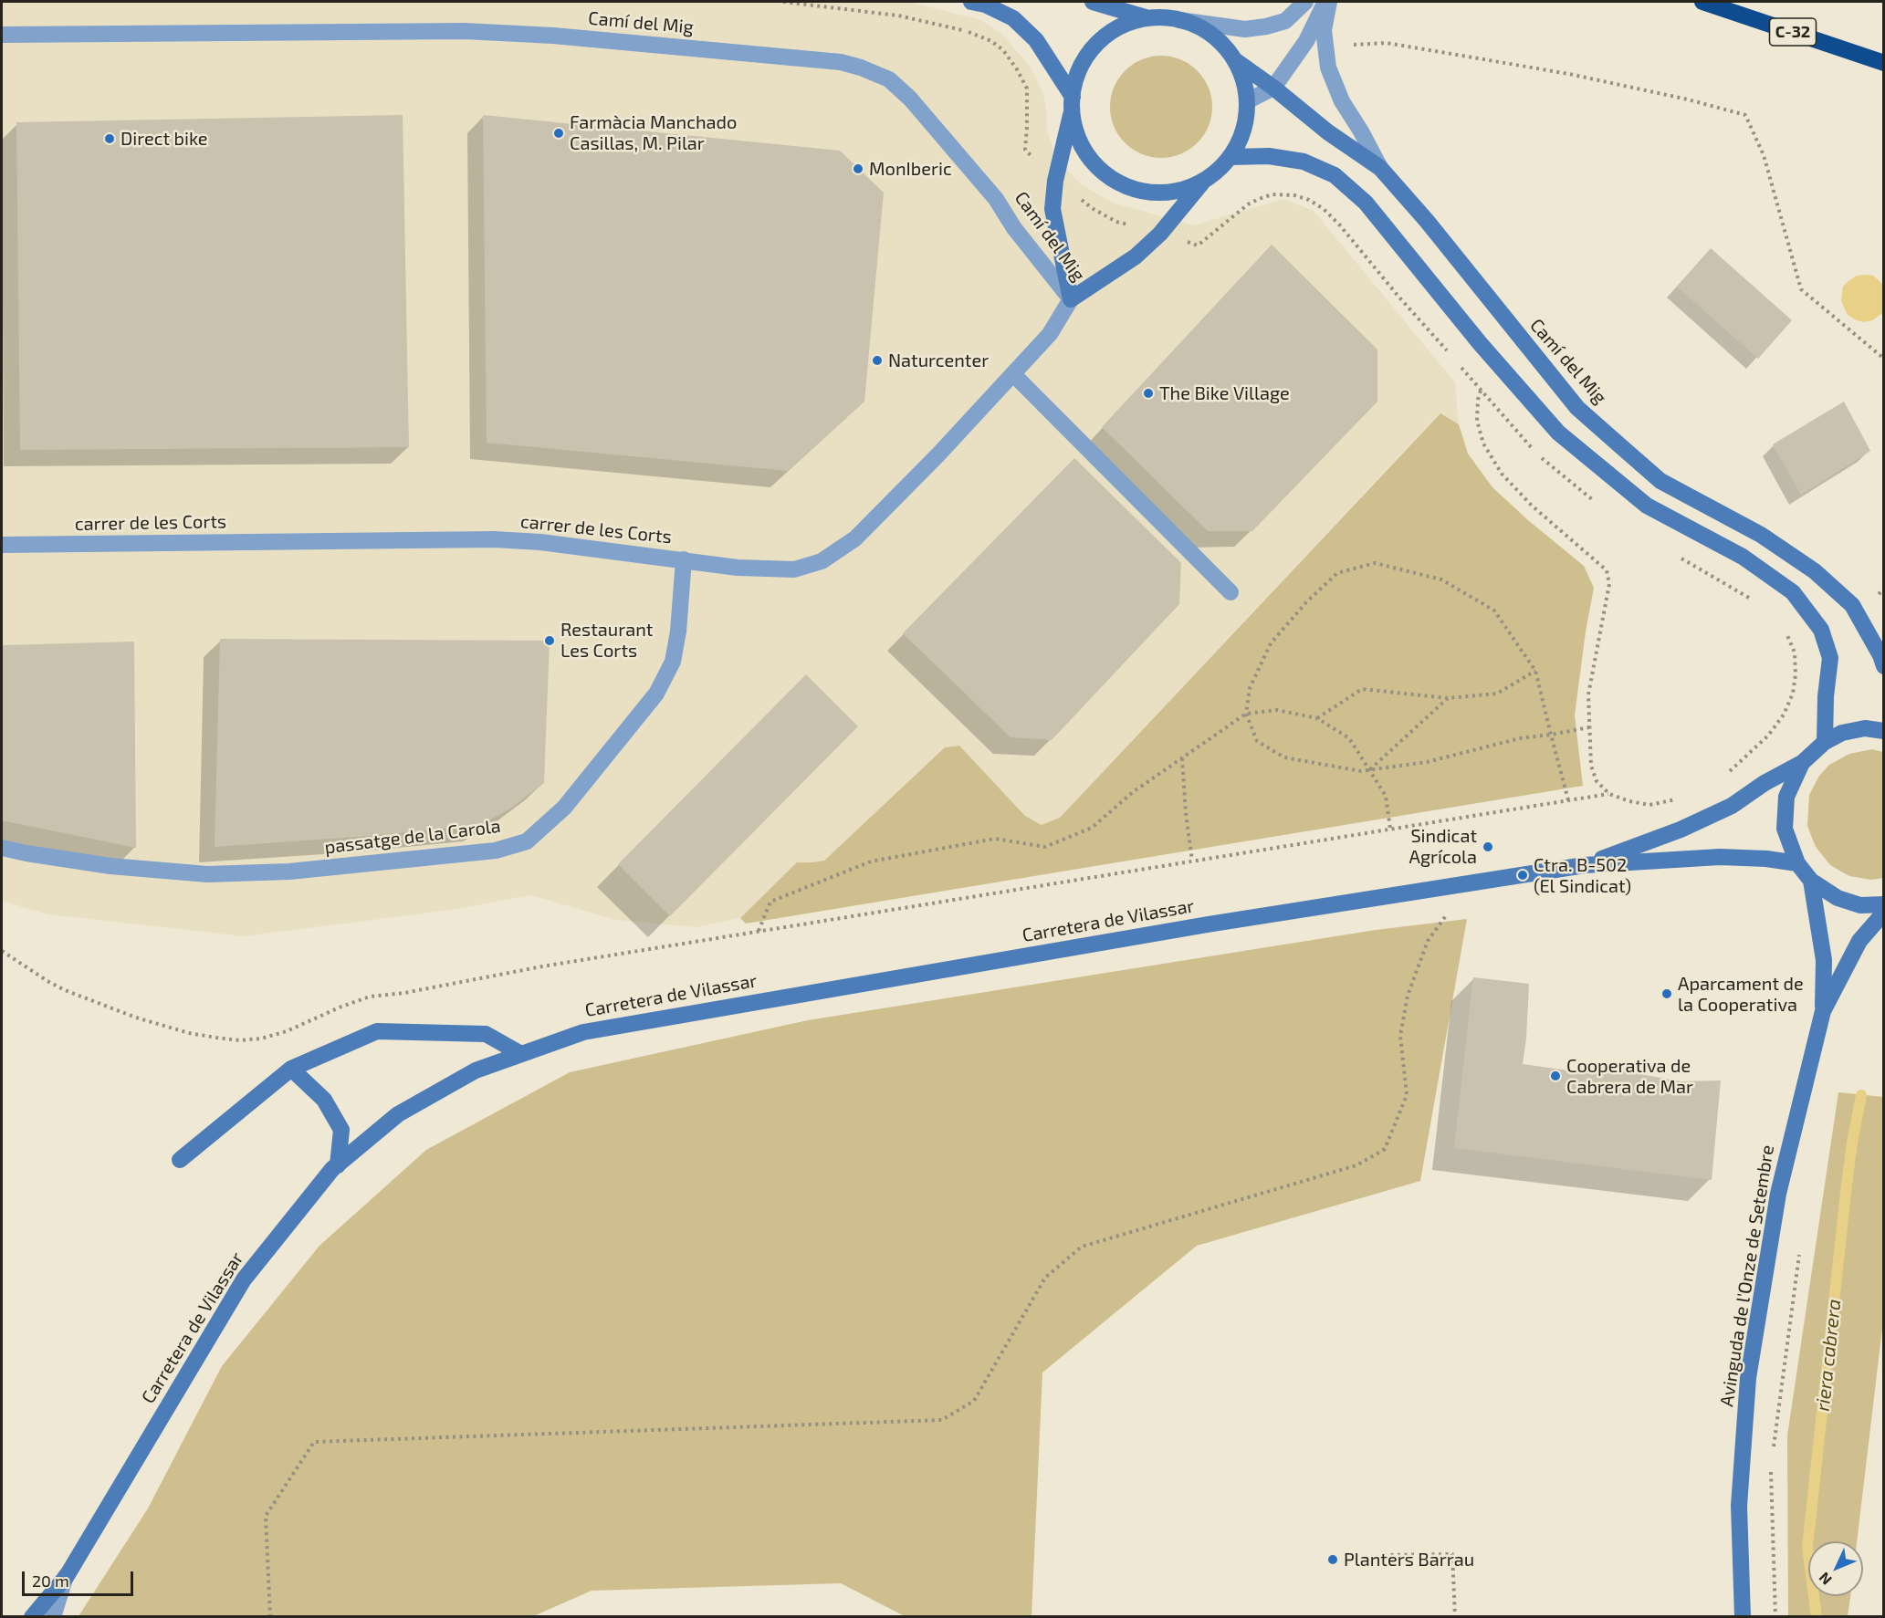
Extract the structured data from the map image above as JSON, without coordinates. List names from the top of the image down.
{
  "streets": {
    "highway": ["C-32"],
    "street": [
      "Camí del Mig",
      "carrer de les Corts",
      "passatge de la Carola",
      "Carretera de Vilassar",
      "Avinguda de l'Onze de Setembre"
    ]
  },
  "crossings": [
    ["Camí del Mig", "carrer de les Corts"],
    ["carrer de les Corts", "passatge de la Carola"]
  ],
  "water": ["riera cabrera"],
  "places": [
    "Farmàcia Manchado Casillas, M. Pilar",
    "Direct bike",
    "MonIberic",
    "Naturcenter",
    "The Bike Village",
    "Restaurant Les Corts",
    "Sindicat Agrícola",
    "Ctra. B-502 (El Sindicat)",
    "Aparcament de la Cooperativa",
    "Cooperativa de Cabrera de Mar",
    "Planters Barrau"
  ],
  "scale_bar": "20 m",
  "north": "bottom left"
}
